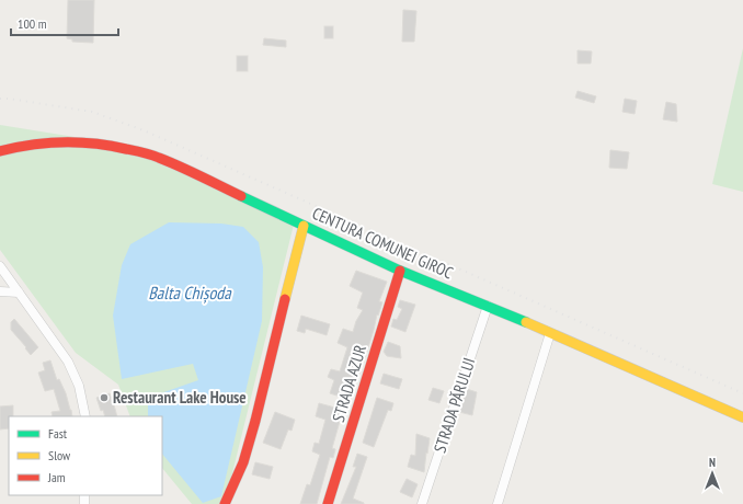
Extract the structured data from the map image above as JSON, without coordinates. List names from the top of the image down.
{
  "streets": {
    "main road": ["CENTURA COMUNEI GIROC", "STRADA AZUR"],
    "street": ["STRADA PĂRULUI"]
  },
  "crossings": [
    ["CENTURA COMUNEI GIROC", "STRADA AZUR"],
    ["CENTURA COMUNEI GIROC", "STRADA PĂRULUI"]
  ],
  "water": ["Balta Chișoda"],
  "places": ["Restaurant Lake House"],
  "legend": ["Fast", "Slow", "Jam"],
  "scale_bar": "100 m",
  "north": "top"
}
